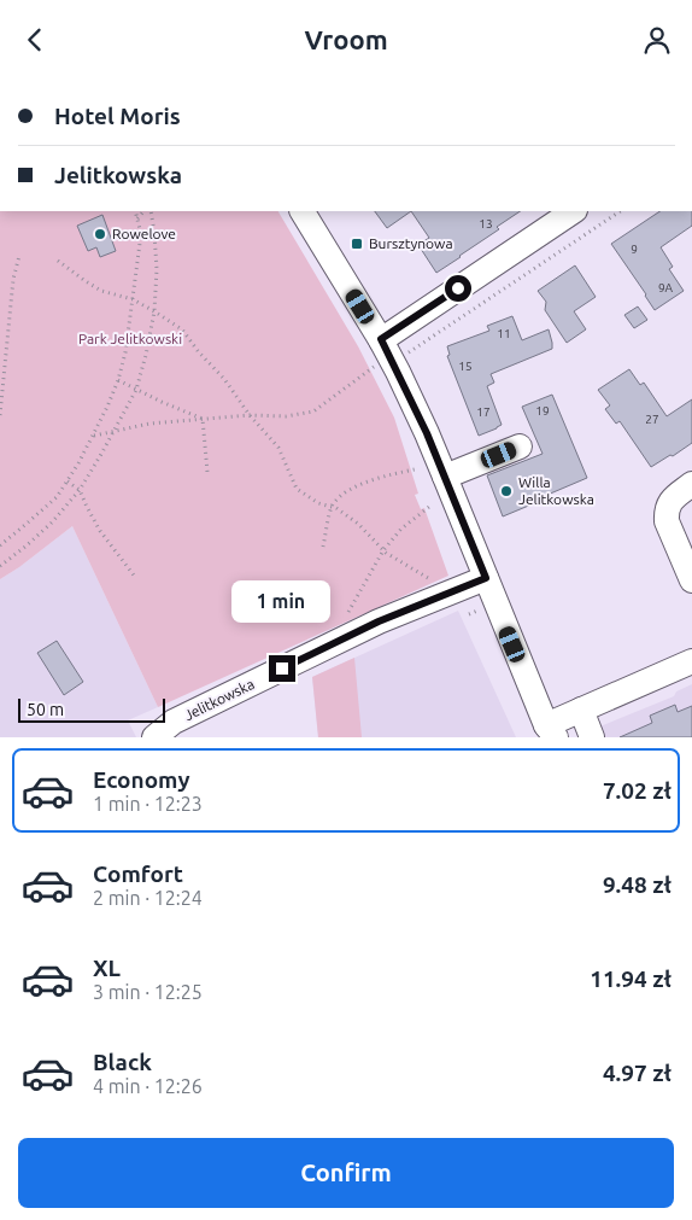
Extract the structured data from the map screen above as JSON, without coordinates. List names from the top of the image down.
{
  "streets": {
    "street": ["Jelitkowska"]
  },
  "parks": ["Park Jelitkowski"],
  "places": {
    "other": ["Rowelove", "Willa Jelitkowska"],
    "transit": ["Bursztynowa"]
  },
  "house_numbers": [
    "13",
    "9",
    "9A",
    "11",
    "15",
    "19",
    "17",
    "27"
  ],
  "scale_bar": "50 m",
  "page": {
    "header": "Vroom",
    "banner": ["Hotel Moris", "Jelitkowska"],
    "bubble": "1 min",
    "scale": "50 m",
    "list": [
      {
        "name": "Economy",
        "note": "1 min · 12:23",
        "value": "7.02 zł"
      },
      {
        "name": "Comfort",
        "note": "2 min · 12:24",
        "value": "9.48 zł"
      },
      {
        "name": "XL",
        "note": "3 min · 12:25",
        "value": "11.94 zł"
      },
      {
        "name": "Black",
        "note": "4 min · 12:26",
        "value": "4.97 zł"
      }
    ],
    "buttons": "Confirm"
  }
}
